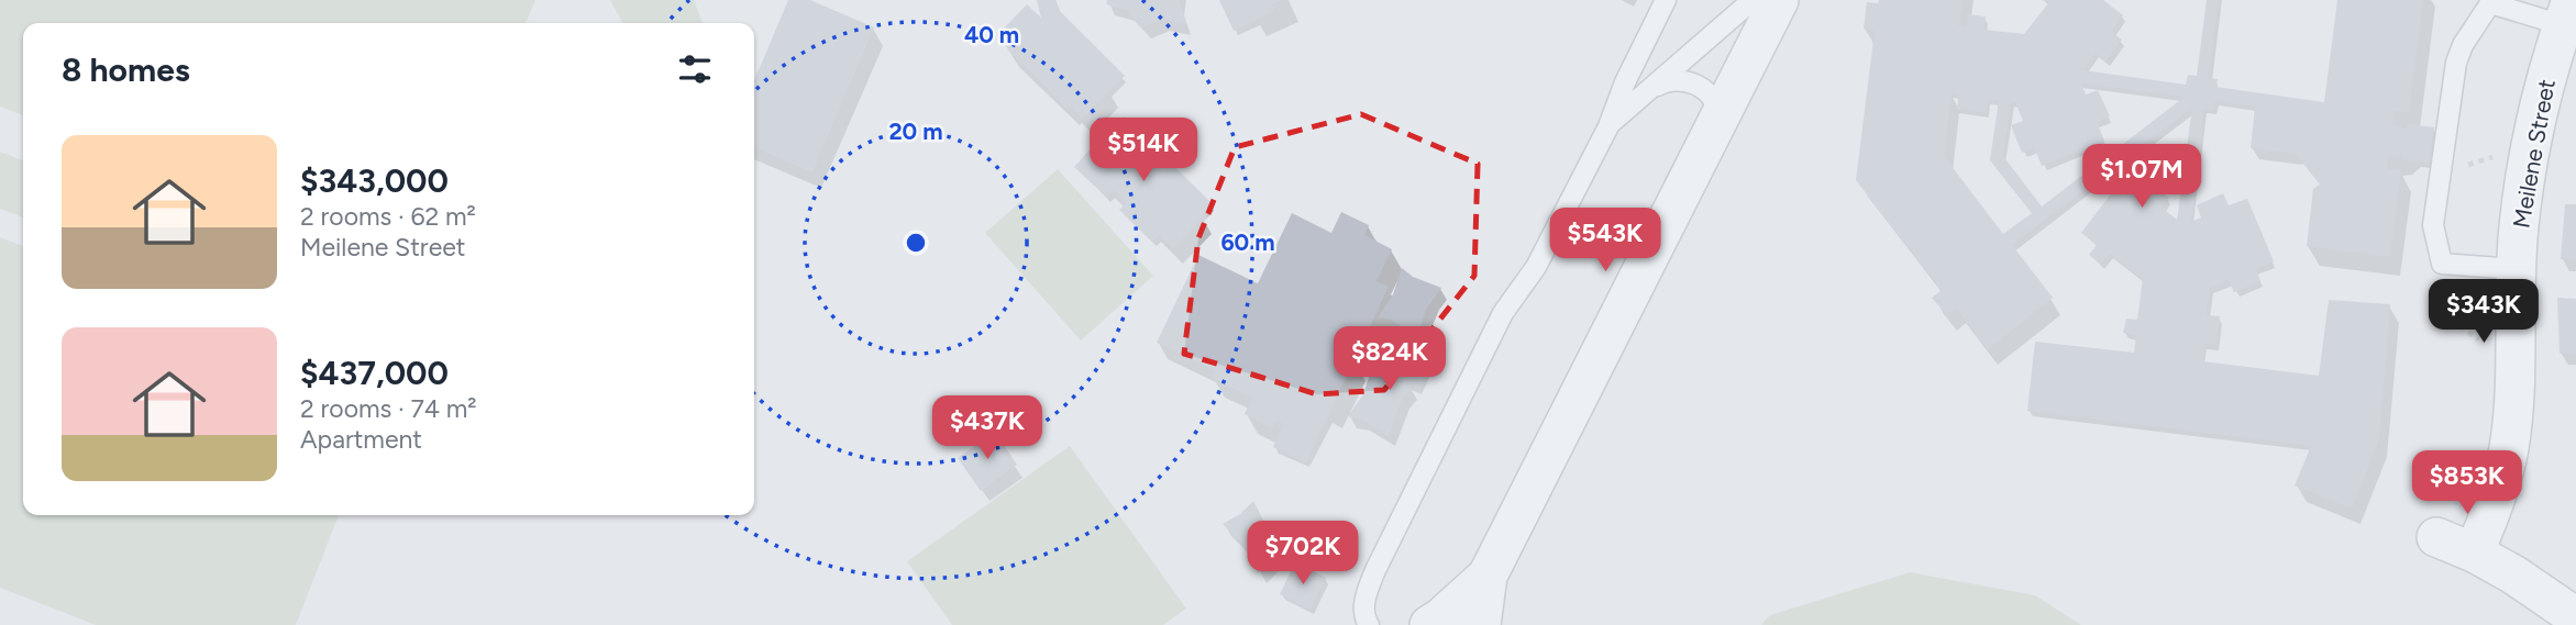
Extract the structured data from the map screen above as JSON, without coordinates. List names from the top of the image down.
{
  "streets": {
    "street": ["Meilene Street"]
  },
  "page": {
    "heading": "8 homes",
    "list": [
      {
        "name": "$343,000",
        "note": "2 rooms · 62 m² · Meilene Street"
      },
      {
        "name": "$437,000",
        "note": "2 rooms · 74 m² · Apartment"
      }
    ],
    "price": [
      "$514K",
      "$1.07M",
      "$543K",
      "$343K",
      "$824K",
      "$437K",
      "$853K",
      "$702K"
    ]
  },
  "rings": ["40 m", "20 m", "60 m"]
}
